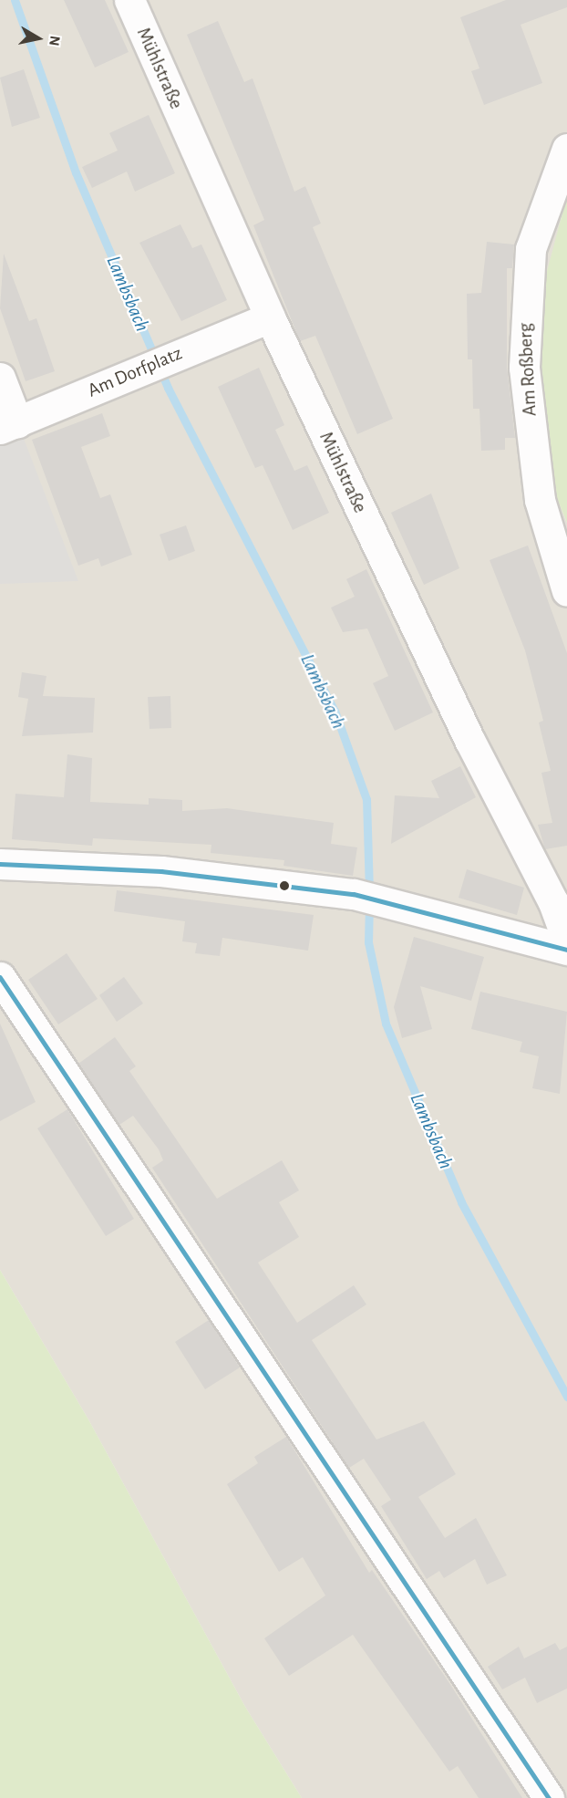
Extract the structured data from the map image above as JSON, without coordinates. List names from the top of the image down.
{
  "streets": {
    "street": ["Mühlstraße", "Am Roßberg", "Am Dorfplatz"]
  },
  "crossings": [
    ["Mühlstraße", "Am Dorfplatz"]
  ],
  "water": ["Lambsbach"],
  "north": "right"
}
